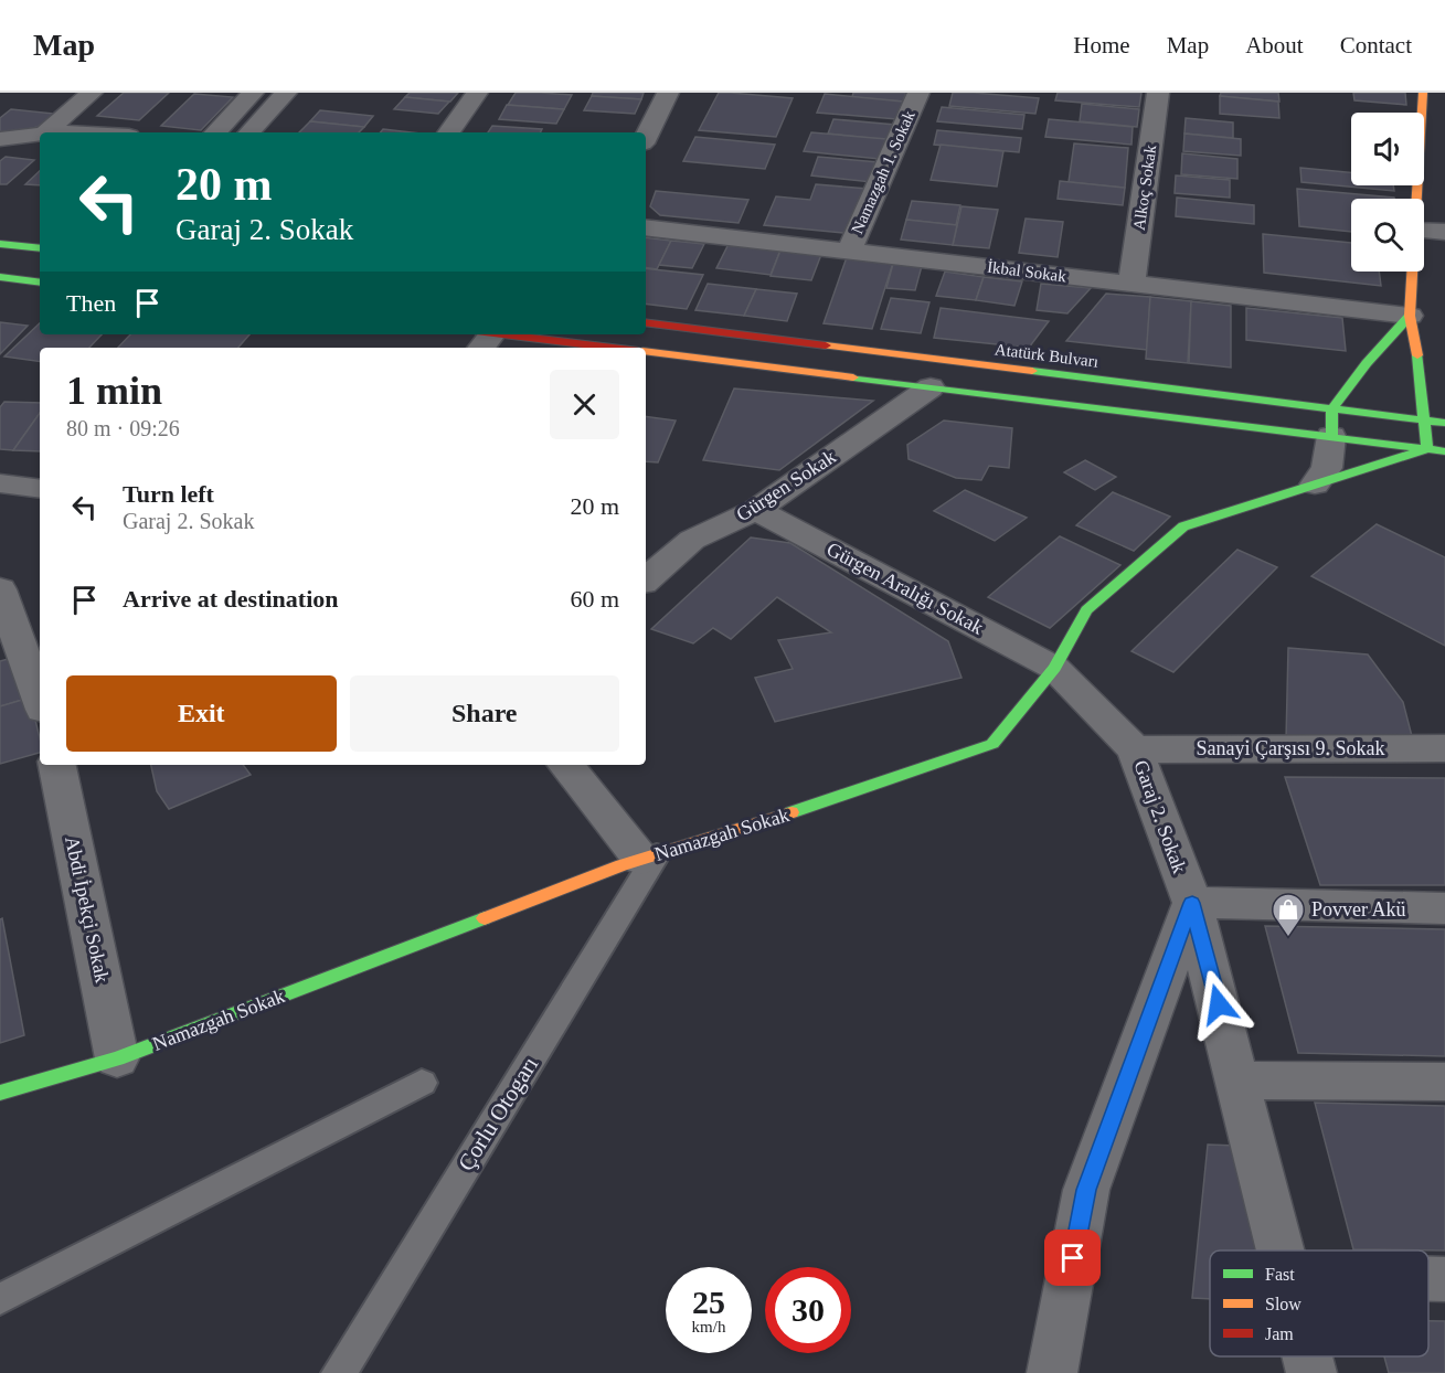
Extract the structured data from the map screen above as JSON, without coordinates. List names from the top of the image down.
{
  "streets": {
    "street": [
      "Namazgah 1. Sokak",
      "Alkoç Sokak",
      "İkbal Sokak",
      "Atatürk Bulvarı",
      "Gürgen Sokak",
      "Gürgen Aralığı Sokak",
      "Sanayi Çarşısı 9. Sokak",
      "Garaj 2. Sokak",
      "Namazgah Sokak",
      "Abdi İpekçi Sokak"
    ],
    "lane": ["Çorlu Otogarı"]
  },
  "crossings": [
    ["Namazgah 1. Sokak", "İkbal Sokak"],
    ["Alkoç Sokak", "İkbal Sokak"],
    ["Atatürk Bulvarı", "Gürgen Sokak"],
    ["Atatürk Bulvarı", "Namazgah Sokak"],
    ["Gürgen Sokak", "Gürgen Aralığı Sokak"],
    ["Gürgen Aralığı Sokak", "Garaj 2. Sokak"],
    ["Gürgen Aralığı Sokak", "Namazgah Sokak"],
    ["Sanayi Çarşısı 9. Sokak", "Garaj 2. Sokak"],
    ["Garaj 2. Sokak", "Namazgah Sokak"],
    ["Namazgah Sokak", "Abdi İpekçi Sokak"],
    ["Namazgah Sokak", "Çorlu Otogarı"]
  ],
  "places": {
    "shop": ["Povver Akü"]
  },
  "legend": ["Fast", "Slow", "Jam"],
  "page": {
    "header": "Map",
    "nav": [
      "Home",
      "Map",
      "About",
      "Contact"
    ],
    "turn": ["20 m", "Garaj 2. Sokak"],
    "then": "Then",
    "heading": ["1 min", "80 m · 09:26"],
    "list": [
      {
        "name": "Turn left",
        "note": "Garaj 2. Sokak",
        "value": "20 m"
      },
      {
        "name": "Arrive at destination",
        "value": "60 m"
      }
    ],
    "buttons": ["Exit", "Share"],
    "speed": "25 km/h",
    "limit": "30"
  }
}
